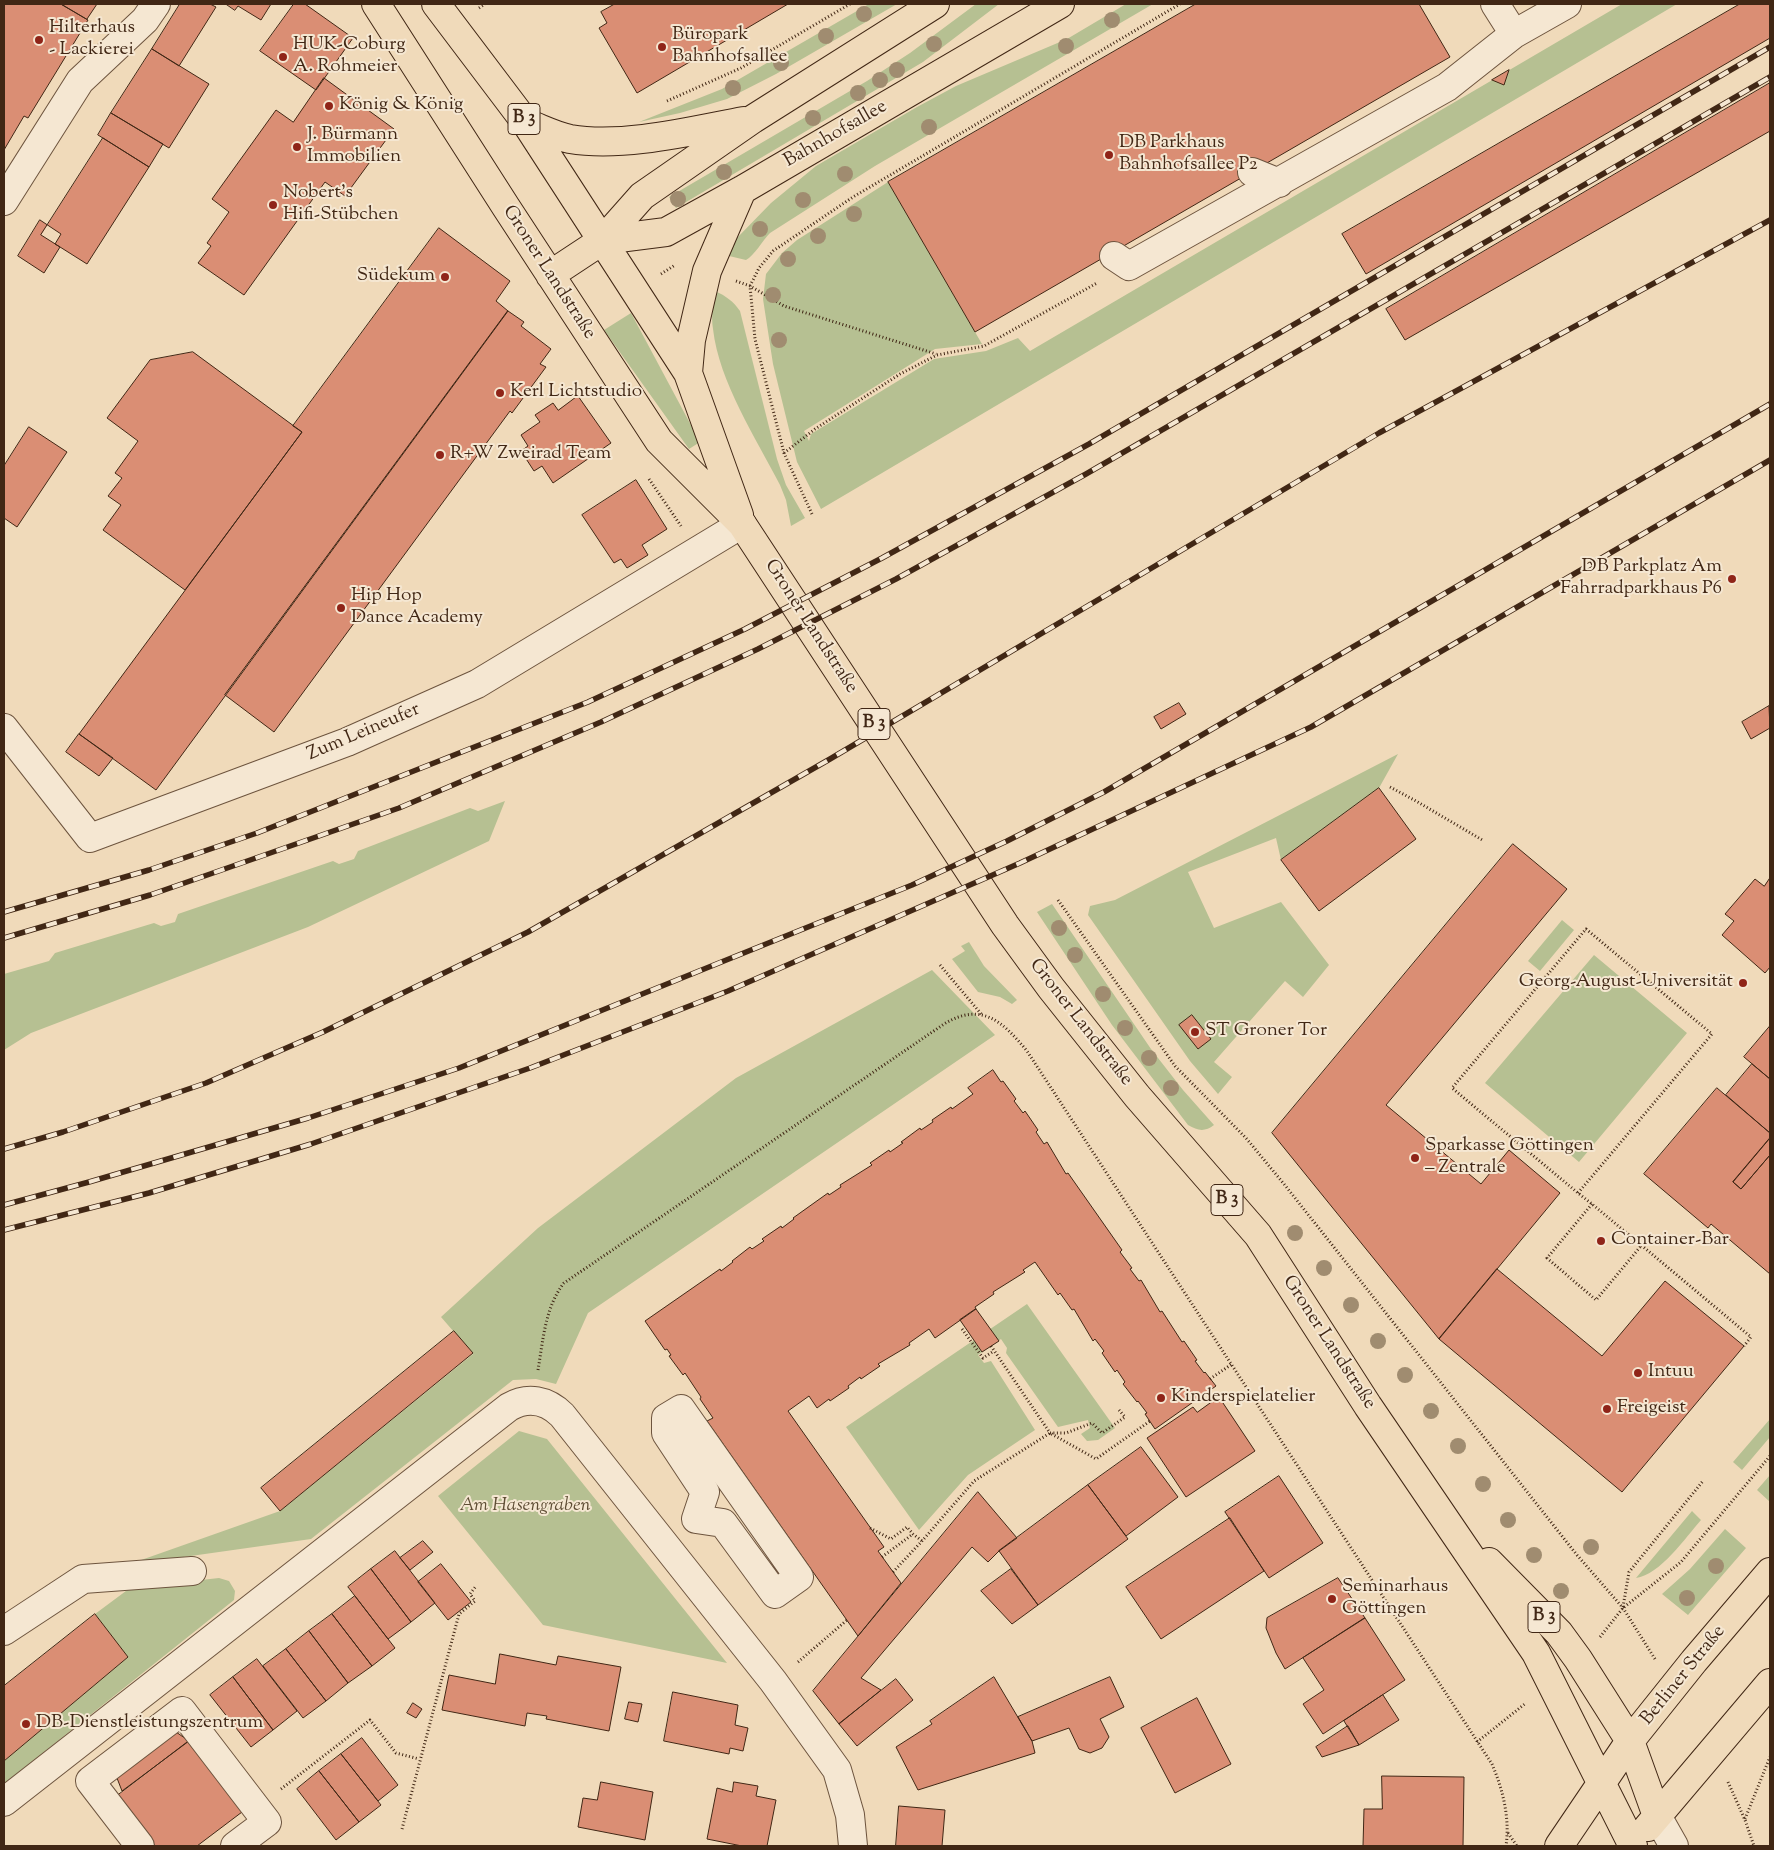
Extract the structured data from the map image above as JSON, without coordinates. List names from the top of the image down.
{
  "streets": {
    "main road": [
      "B 3",
      "Bahnhofsallee",
      "Groner Landstraße",
      "Berliner Straße"
    ],
    "street": ["Zum Leineufer"]
  },
  "crossings": [
    ["B 3", "Groner Landstraße"],
    ["B 3", "Berliner Straße"],
    ["Bahnhofsallee", "Groner Landstraße"],
    ["Groner Landstraße", "Zum Leineufer"],
    ["Groner Landstraße", "Berliner Straße"]
  ],
  "parks": ["Am Hasengraben"],
  "places": [
    "Hilterhaus - Lackierei",
    "Büropark Bahnhofsallee",
    "HUK-Coburg A. Rohmeier",
    "König & König",
    "J. Bürmann Immobilien",
    "DB Parkhaus Bahnhofsallee P2",
    "Nobert's Hifi-Stübchen",
    "Südekum",
    "Kerl Lichtstudio",
    "R+W Zweirad Team",
    "DB Parkplatz Am Fahrradparkhaus P6",
    "Hip Hop Dance Academy",
    "Georg-August-Universität",
    "ST Groner Tor",
    "Sparkasse Göttingen – Zentrale",
    "Container-Bar",
    "Intuu",
    "Kinderspielatelier",
    "Freigeist",
    "Seminarhaus Göttingen",
    "DB-Dienstleistungszentrum"
  ]
}
